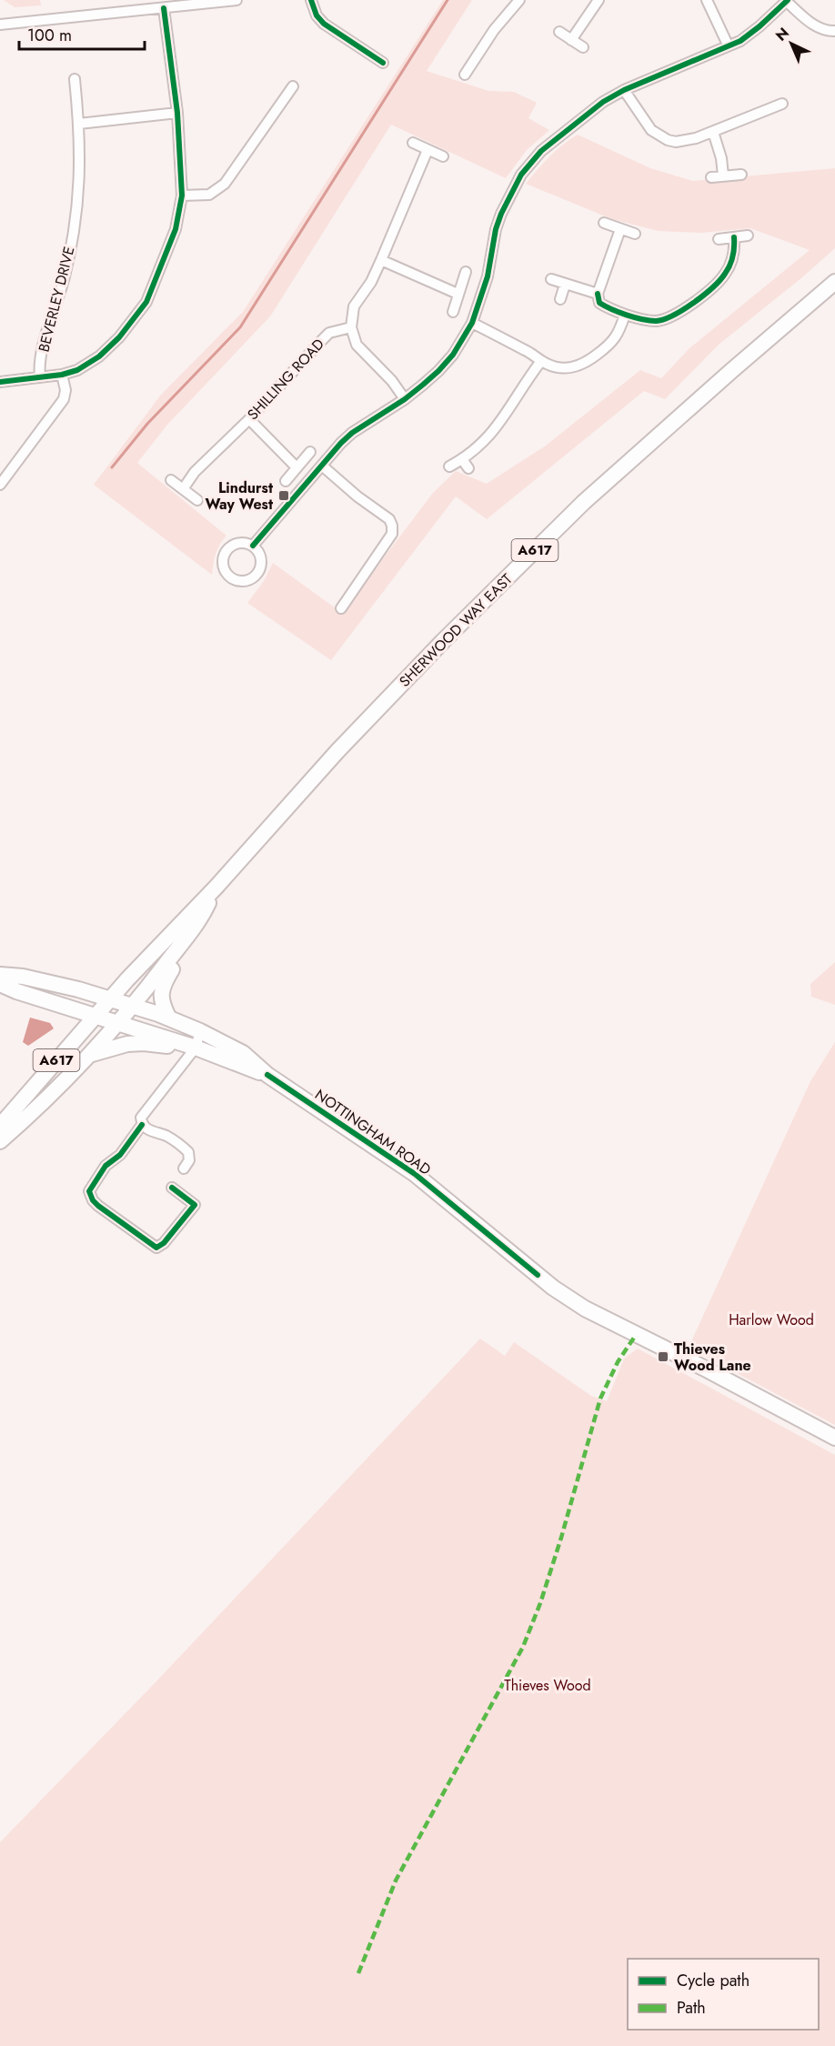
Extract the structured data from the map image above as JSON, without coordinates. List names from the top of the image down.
{
  "streets": {
    "highway": ["A617", "SHERWOOD WAY EAST", "NOTTINGHAM ROAD"],
    "street": ["BEVERLEY DRIVE", "SHILLING ROAD"]
  },
  "crossings": [
    ["A617", "SHERWOOD WAY EAST"],
    ["A617", "NOTTINGHAM ROAD"],
    ["SHERWOOD WAY EAST", "NOTTINGHAM ROAD"]
  ],
  "parks": ["Harlow Wood", "Thieves Wood"],
  "places": {
    "transit": ["Lindurst Way West", "Thieves Wood Lane"]
  },
  "legend": ["Cycle path", "Path"],
  "scale_bar": "100 m",
  "north": "top left"
}
